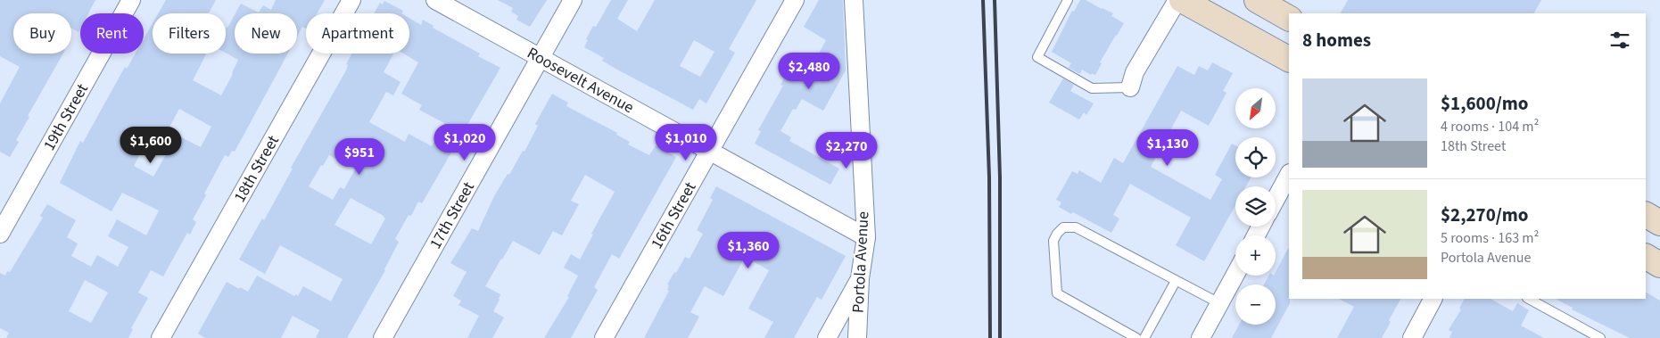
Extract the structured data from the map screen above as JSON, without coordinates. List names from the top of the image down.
{
  "streets": {
    "street": [
      "Roosevelt Avenue",
      "19th Street",
      "18th Street",
      "17th Street",
      "16th Street",
      "Portola Avenue"
    ]
  },
  "crossings": [
    ["Roosevelt Avenue", "17th Street"],
    ["Roosevelt Avenue", "16th Street"],
    ["Roosevelt Avenue", "Portola Avenue"]
  ],
  "north": "bottom left",
  "page": {
    "chip": [
      "Buy",
      "Rent",
      "Filters",
      "New",
      "Apartment"
    ],
    "heading": "8 homes",
    "price": [
      "$2,480",
      "$1,020",
      "$1,010",
      "$1,600",
      "$1,130",
      "$2,270",
      "$951",
      "$1,360"
    ],
    "list": [
      {
        "name": "$1,600/mo",
        "note": "4 rooms · 104 m² · 18th Street"
      },
      {
        "name": "$2,270/mo",
        "note": "5 rooms · 163 m² · Portola Avenue"
      }
    ],
    "map_buttons": ["+", "−"]
  }
}
